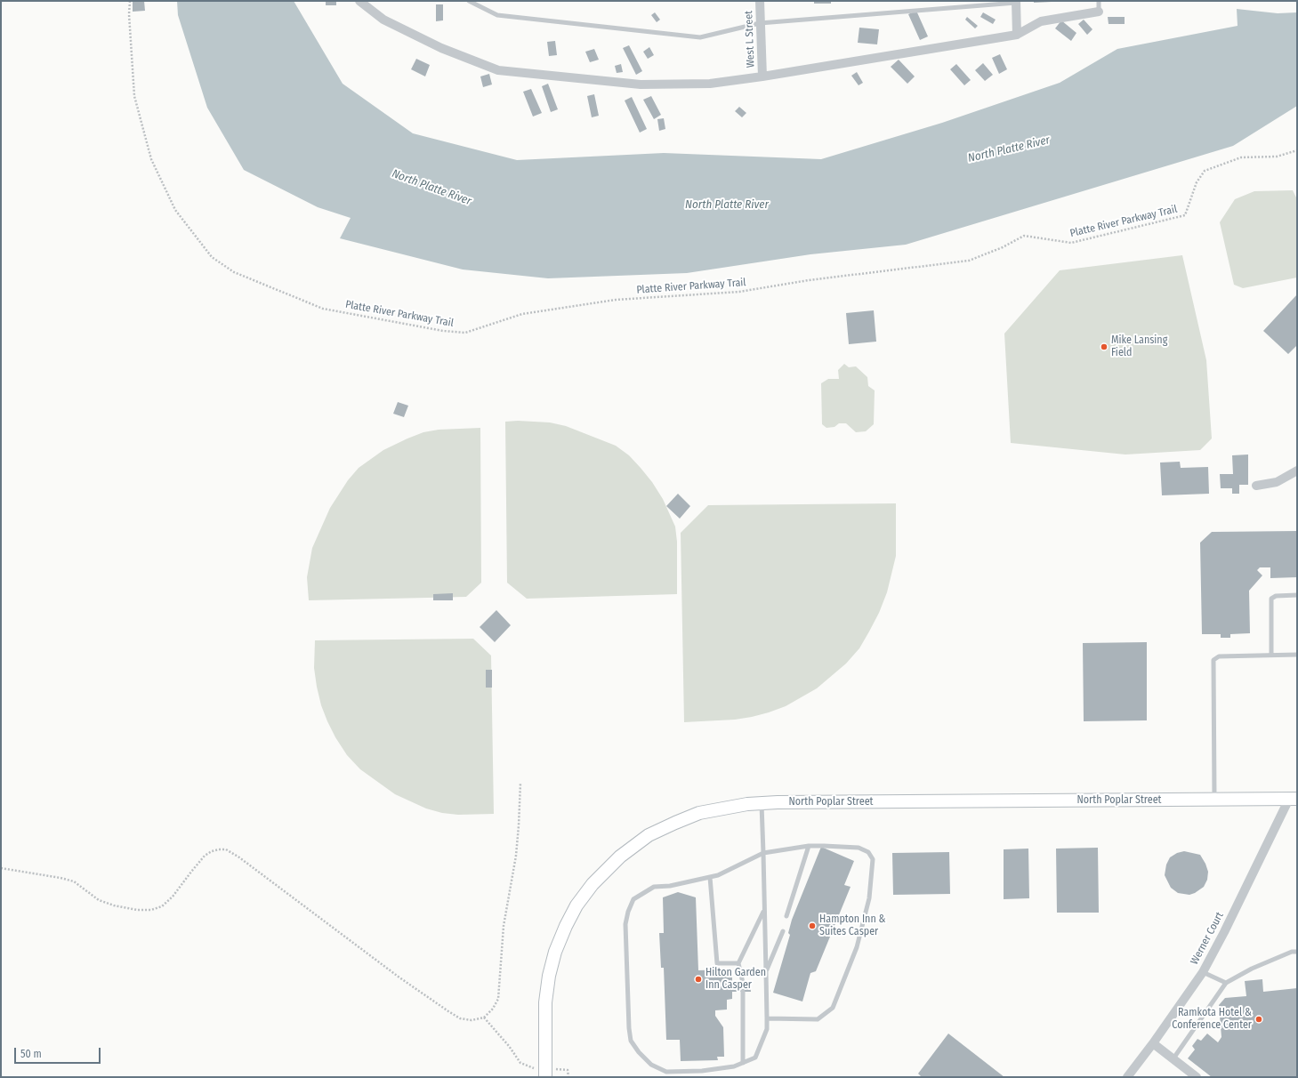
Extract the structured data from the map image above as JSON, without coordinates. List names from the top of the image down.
{
  "streets": {
    "main road": ["North Poplar Street"],
    "street": ["West L Street", "Werner Court"],
    "path": ["Platte River Parkway Trail"]
  },
  "crossings": [
    ["North Poplar Street", "Werner Court"]
  ],
  "water": ["North Platte River"],
  "places": [
    "Mike Lansing Field",
    "Hampton Inn & Suites Casper",
    "Hilton Garden Inn Casper",
    "Ramkota Hotel & Conference Center"
  ],
  "scale_bar": "50 m"
}
